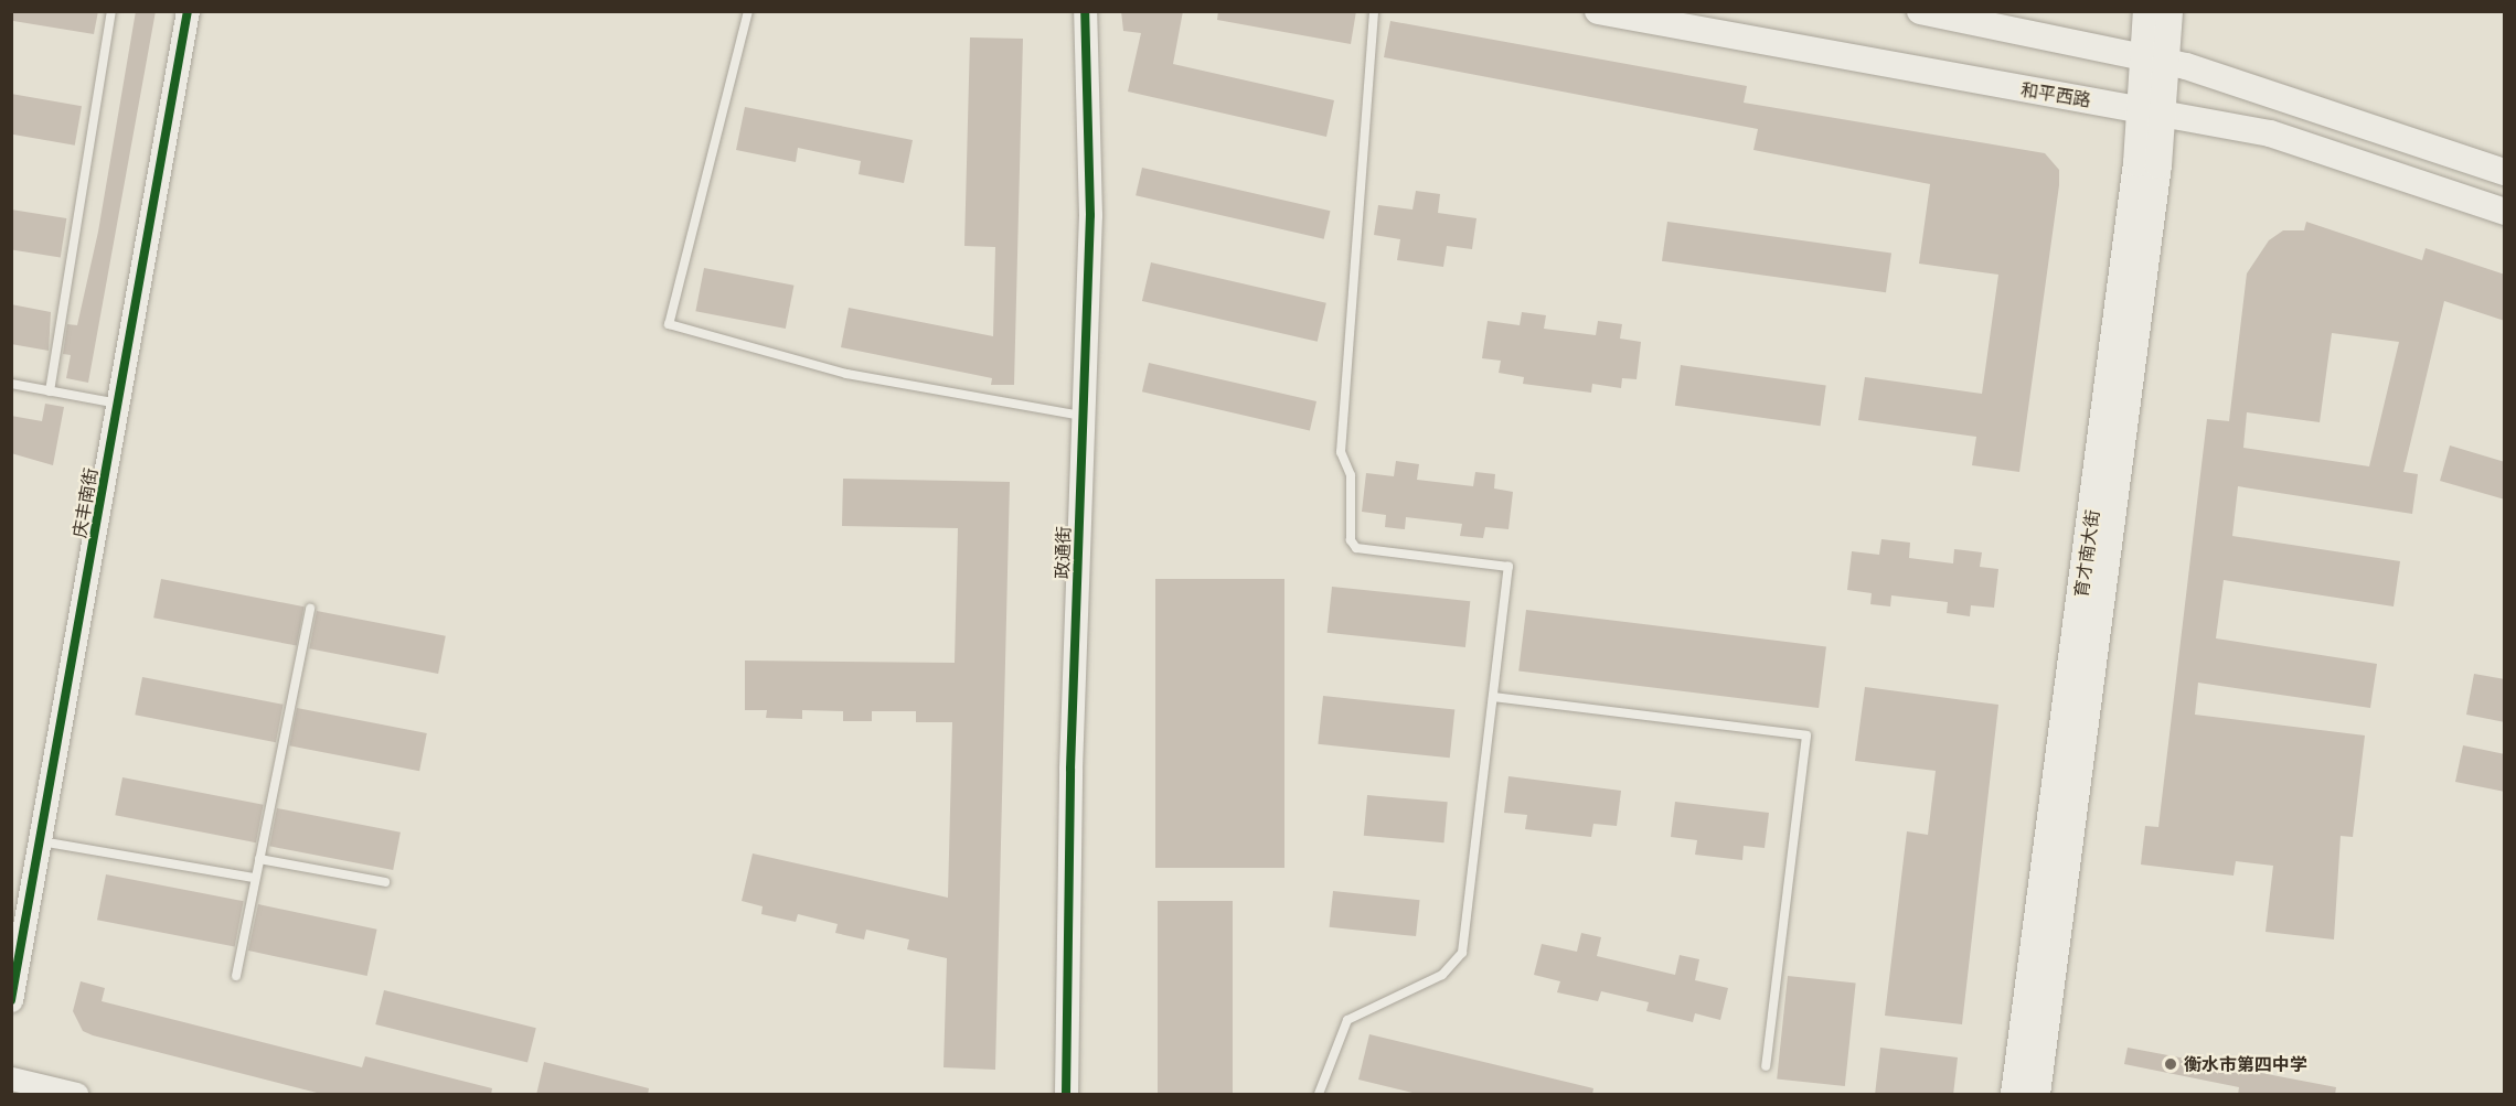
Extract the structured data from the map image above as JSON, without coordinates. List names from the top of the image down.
{
  "streets": {
    "main road": ["和平西路", "育才南大街"],
    "street": ["庆丰南街", "政通街"]
  },
  "crossings": [
    ["和平西路", "育才南大街"]
  ],
  "places": ["衡水市第四中学"]
}
